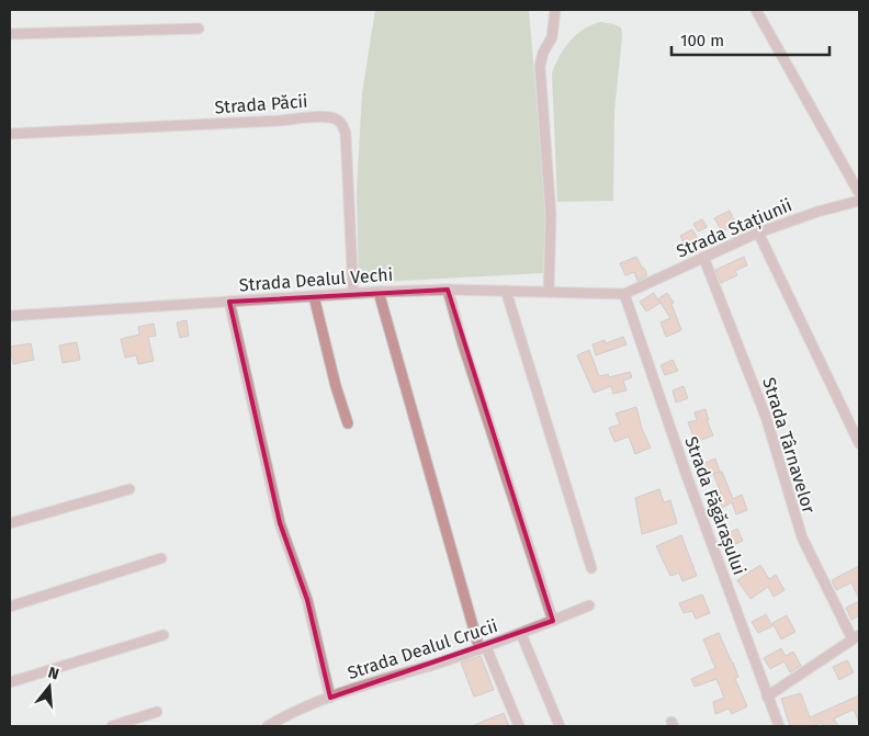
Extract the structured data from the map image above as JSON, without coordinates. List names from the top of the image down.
{
  "streets": {
    "street": [
      "Strada Păcii",
      "Strada Stațiunii",
      "Strada Dealul Vechi",
      "Strada Târnavelor",
      "Strada Făgărașului",
      "Strada Dealul Crucii"
    ]
  },
  "crossings": [
    ["Strada Păcii", "Strada Dealul Vechi"],
    ["Strada Stațiunii", "Strada Dealul Vechi"],
    ["Strada Stațiunii", "Strada Târnavelor"],
    ["Strada Stațiunii", "Strada Făgărașului"],
    ["Strada Dealul Vechi", "Strada Făgărașului"],
    ["Strada Târnavelor", "Strada Făgărașului"]
  ],
  "scale_bar": "100 m",
  "north": "top"
}
